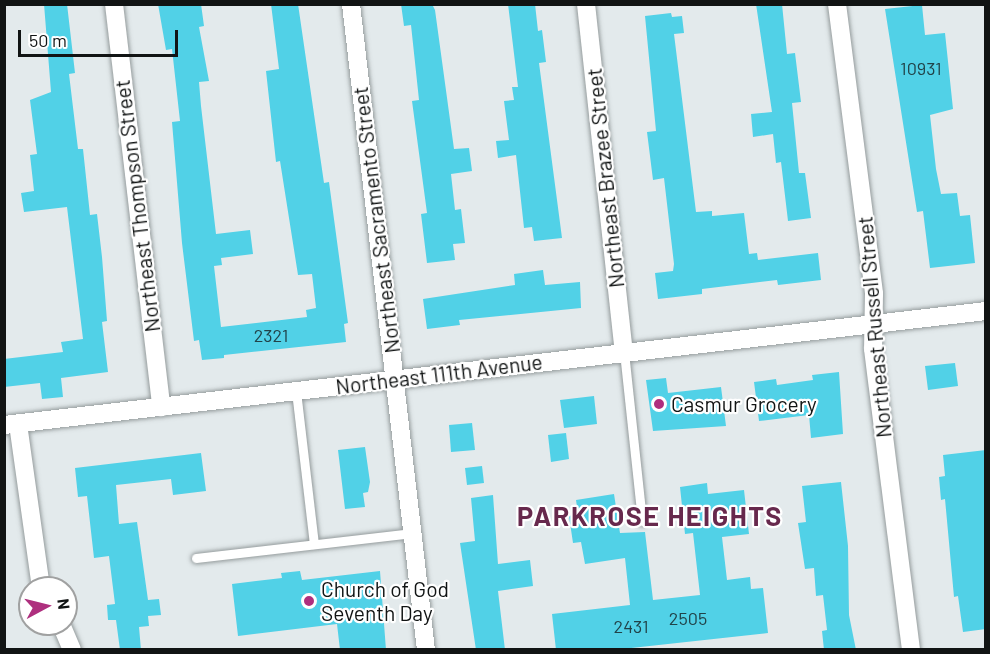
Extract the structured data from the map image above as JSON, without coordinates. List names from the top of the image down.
{
  "streets": {
    "street": [
      "Northeast Brazee Street",
      "Northeast Thompson Street",
      "Northeast Sacramento Street",
      "Northeast Russell Street",
      "Northeast 111th Avenue"
    ]
  },
  "crossings": [
    ["Northeast Brazee Street", "Northeast 111th Avenue"],
    ["Northeast Thompson Street", "Northeast 111th Avenue"],
    ["Northeast Sacramento Street", "Northeast 111th Avenue"],
    ["Northeast Russell Street", "Northeast 111th Avenue"]
  ],
  "districts": ["PARKROSE HEIGHTS"],
  "places": ["Casmur Grocery", "Church of God Seventh Day"],
  "house_numbers": [
    "10931",
    "2321",
    "2505",
    "2431"
  ],
  "scale_bar": "50 m",
  "north": "right"
}
